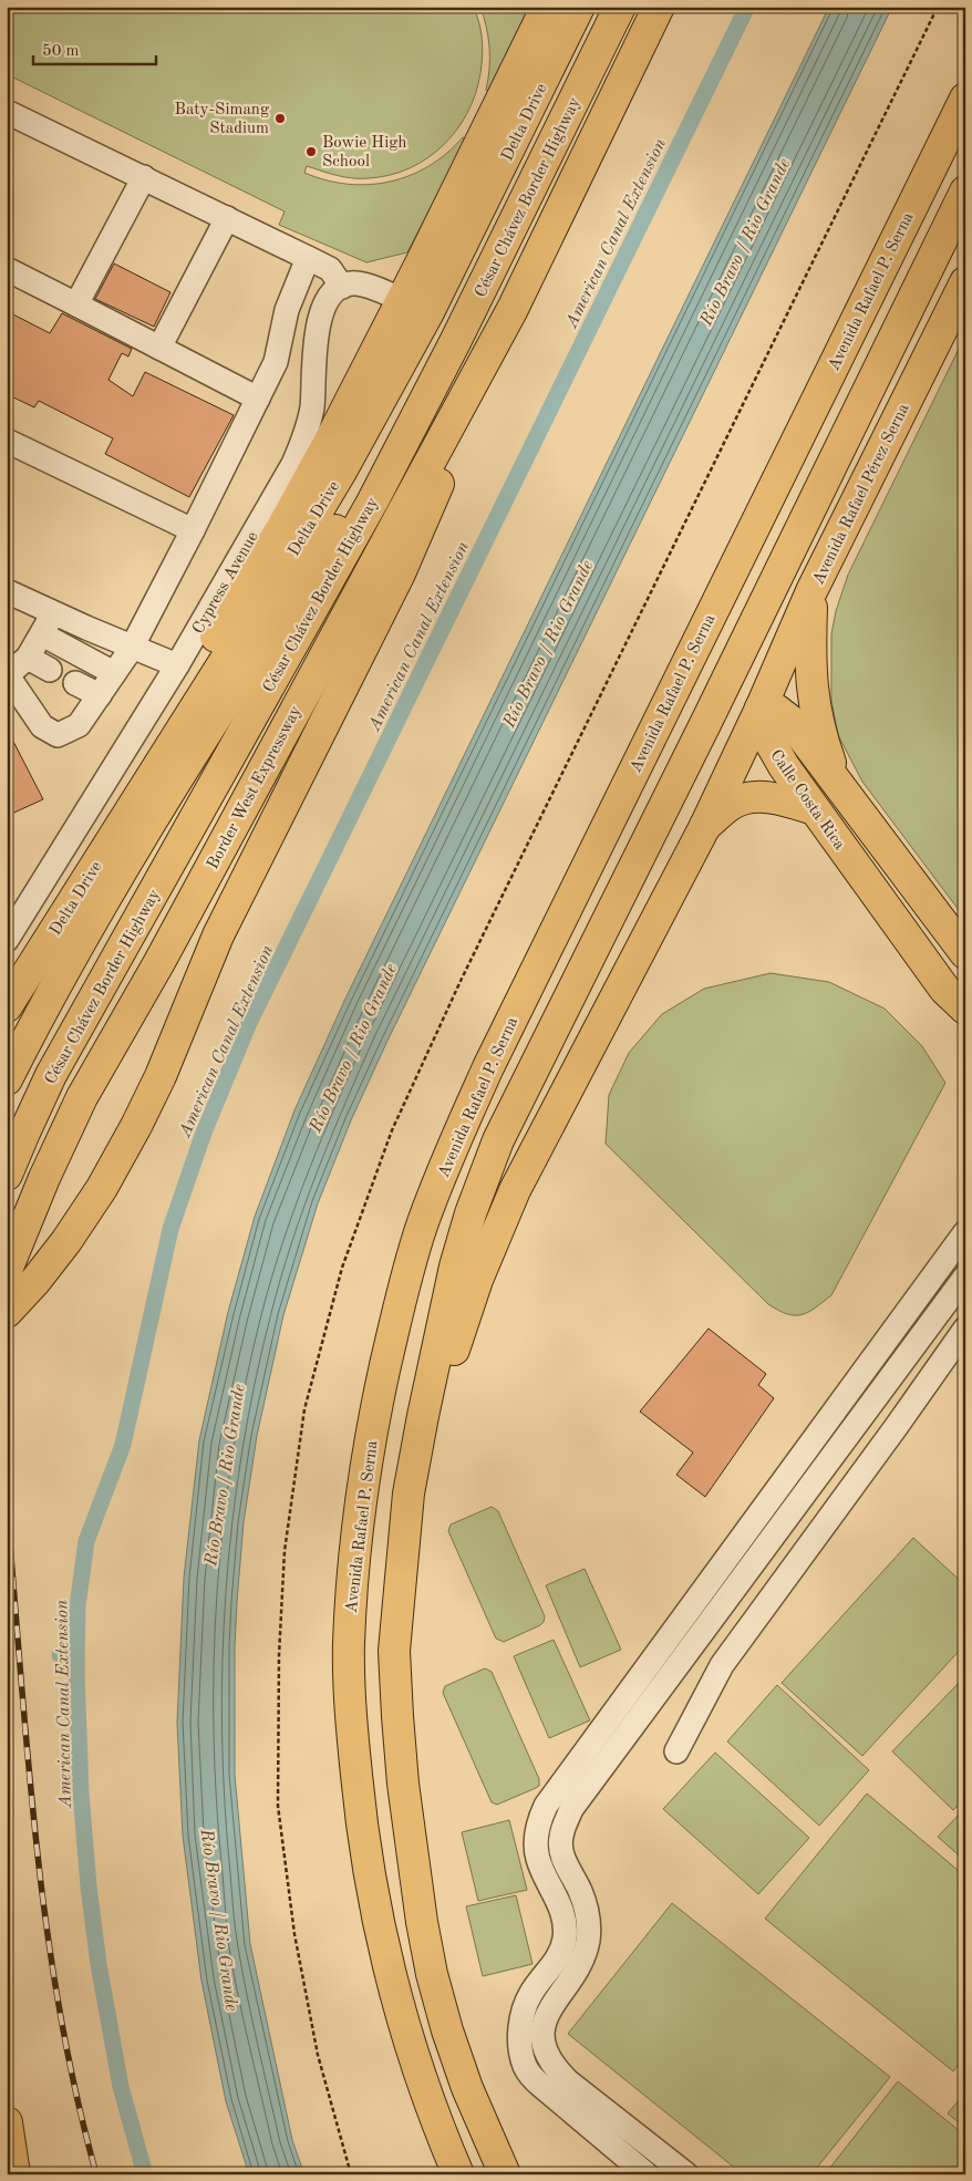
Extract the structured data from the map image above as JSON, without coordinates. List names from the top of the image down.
{
  "streets": {
    "main road": [
      "Delta Drive",
      "César Chávez Border Highway",
      "Avenida Rafael P. Serna",
      "Avenida Rafael Pérez Serna",
      "Border West Expressway",
      "Calle Costa Rica"
    ],
    "street": ["Cypress Avenue"]
  },
  "crossings": [
    ["Avenida Rafael Pérez Serna", "Calle Costa Rica"]
  ],
  "water": ["American Canal Extension", "Río Bravo / Rio Grande"],
  "places": ["Baty-Simang Stadium", "Bowie High School"],
  "scale_bar": "50 m"
}
